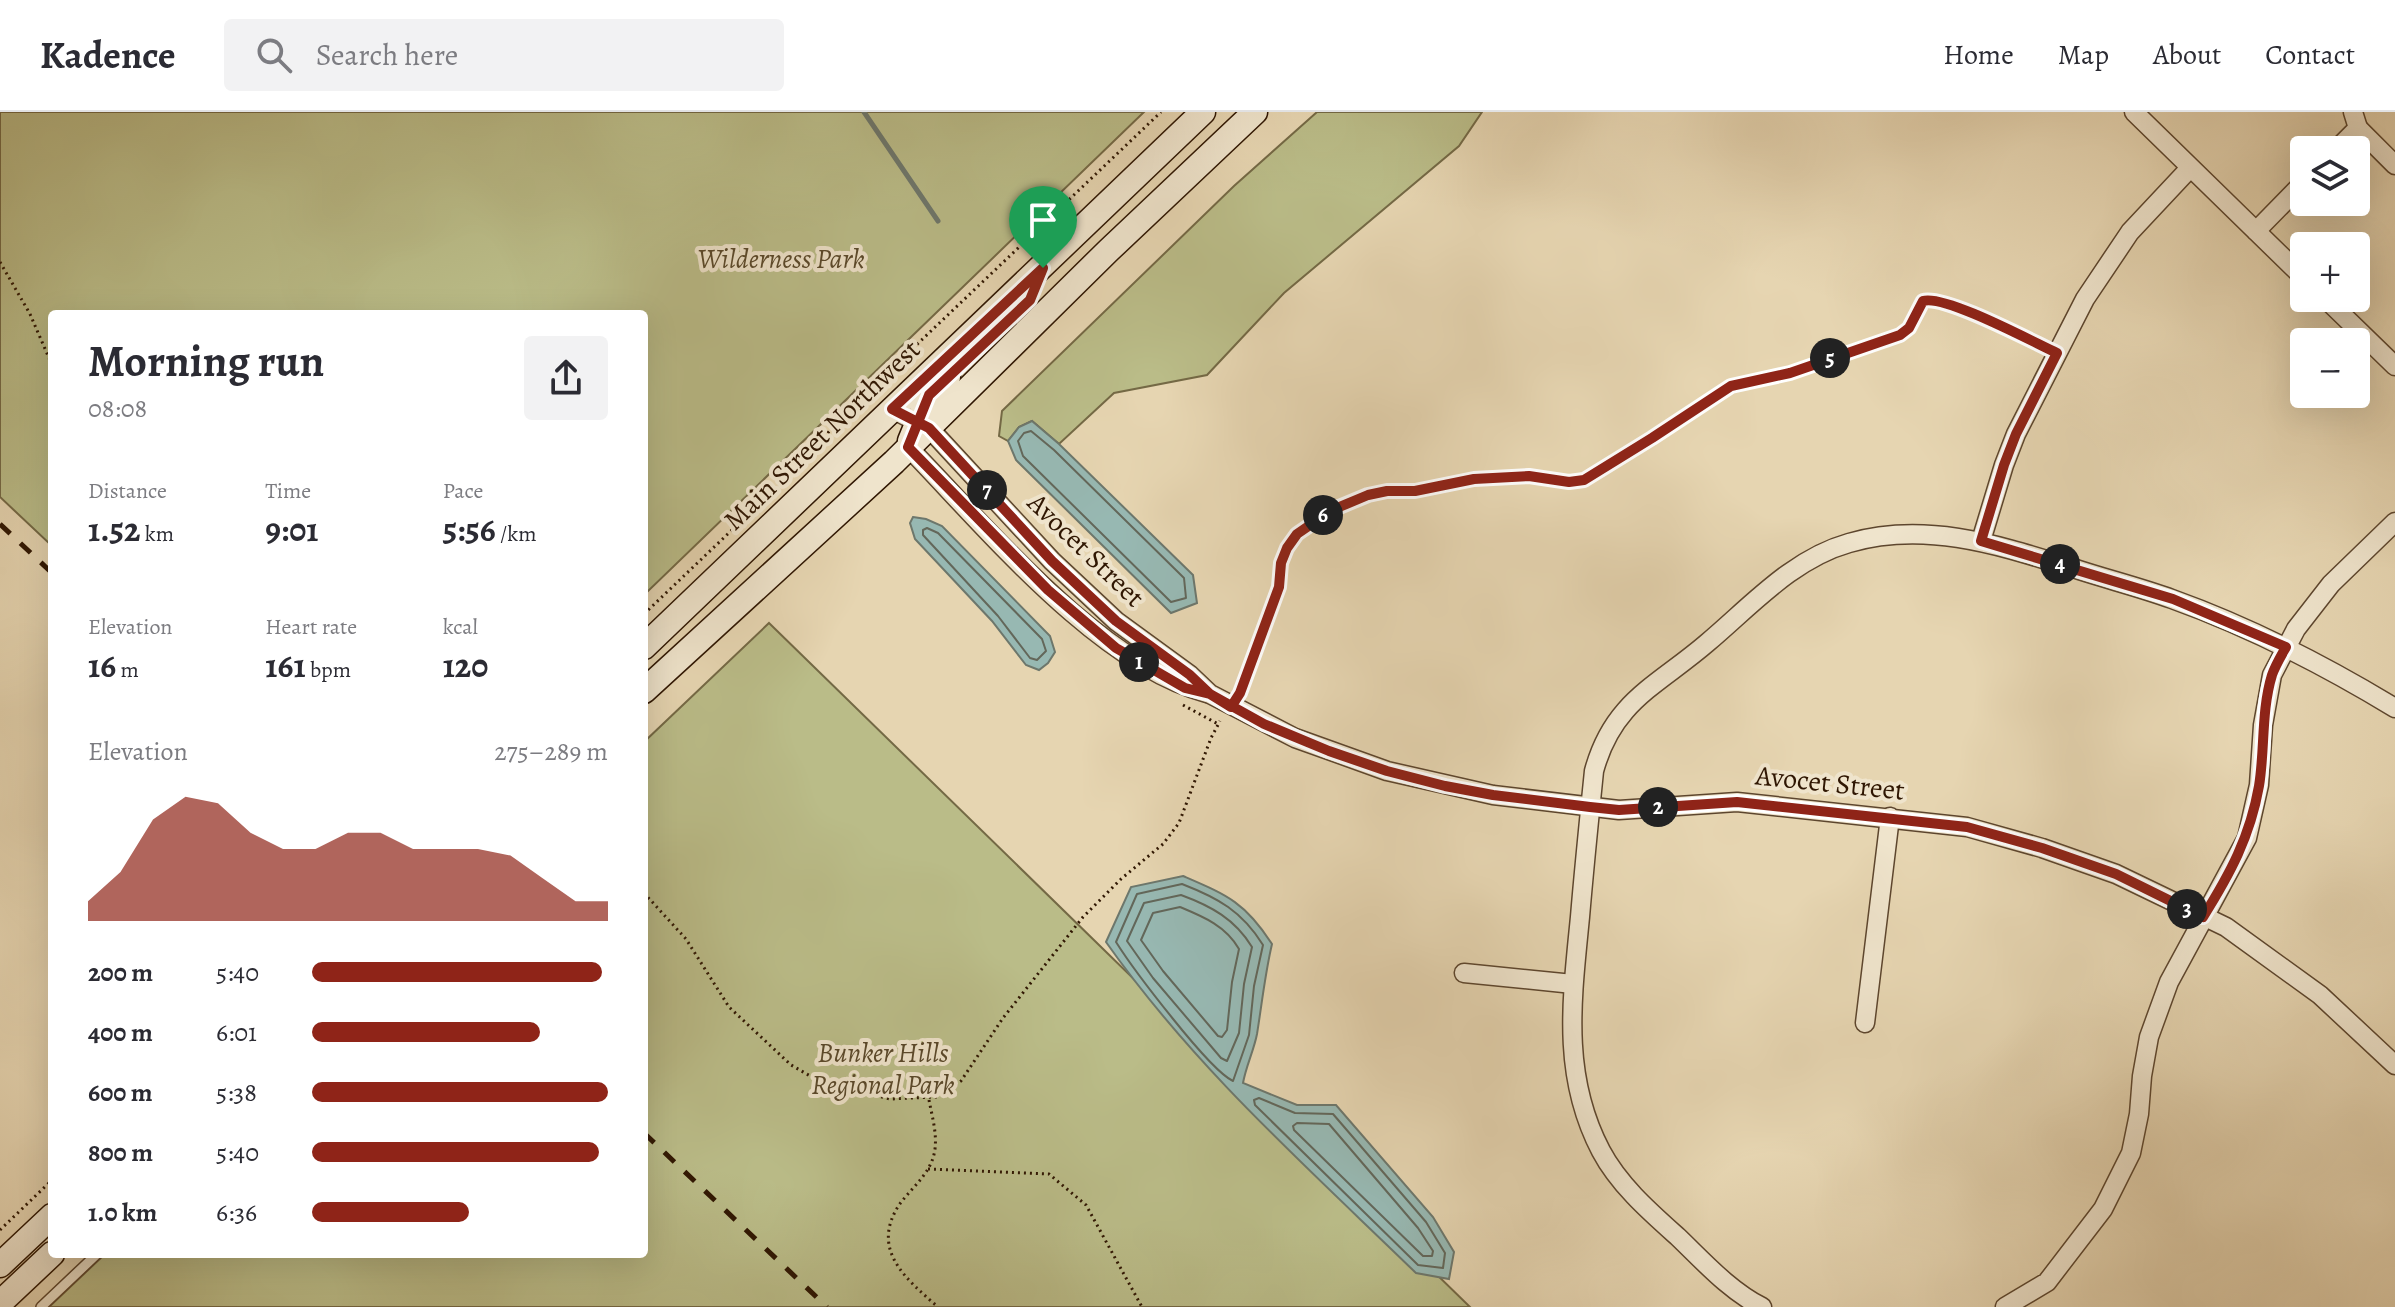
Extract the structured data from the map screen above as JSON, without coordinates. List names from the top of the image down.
{
  "streets": {
    "main road": ["Main Street Northwest"],
    "street": ["Avocet Street"]
  },
  "crossings": [
    ["Main Street Northwest", "Avocet Street"]
  ],
  "parks": ["Wilderness Park", "Bunker Hills Regional Park"],
  "page": {
    "header": "Kadence",
    "search": "Search here",
    "nav": [
      "Home",
      "Map",
      "About",
      "Contact"
    ],
    "map_buttons": ["+", "−"],
    "heading": ["Morning run", "08:08"],
    "pins": [
      "5",
      "7",
      "6",
      "4",
      "1",
      "2",
      "3"
    ],
    "stats": [
      ["Distance", "1.52 km"],
      ["Time", "9:01"],
      ["Pace", "5:56 /km"],
      ["Elevation", "16 m"],
      ["Heart rate", "161 bpm"],
      ["kcal", "120"]
    ],
    "chart": ["Elevation", "275–289 m"],
    "list": [
      {
        "name": "200 m",
        "note": "5:40"
      },
      {
        "name": "400 m",
        "note": "6:01"
      },
      {
        "name": "600 m",
        "note": "5:38"
      },
      {
        "name": "800 m",
        "note": "5:40"
      },
      {
        "name": "1.0 km",
        "note": "6:36"
      }
    ]
  }
}
